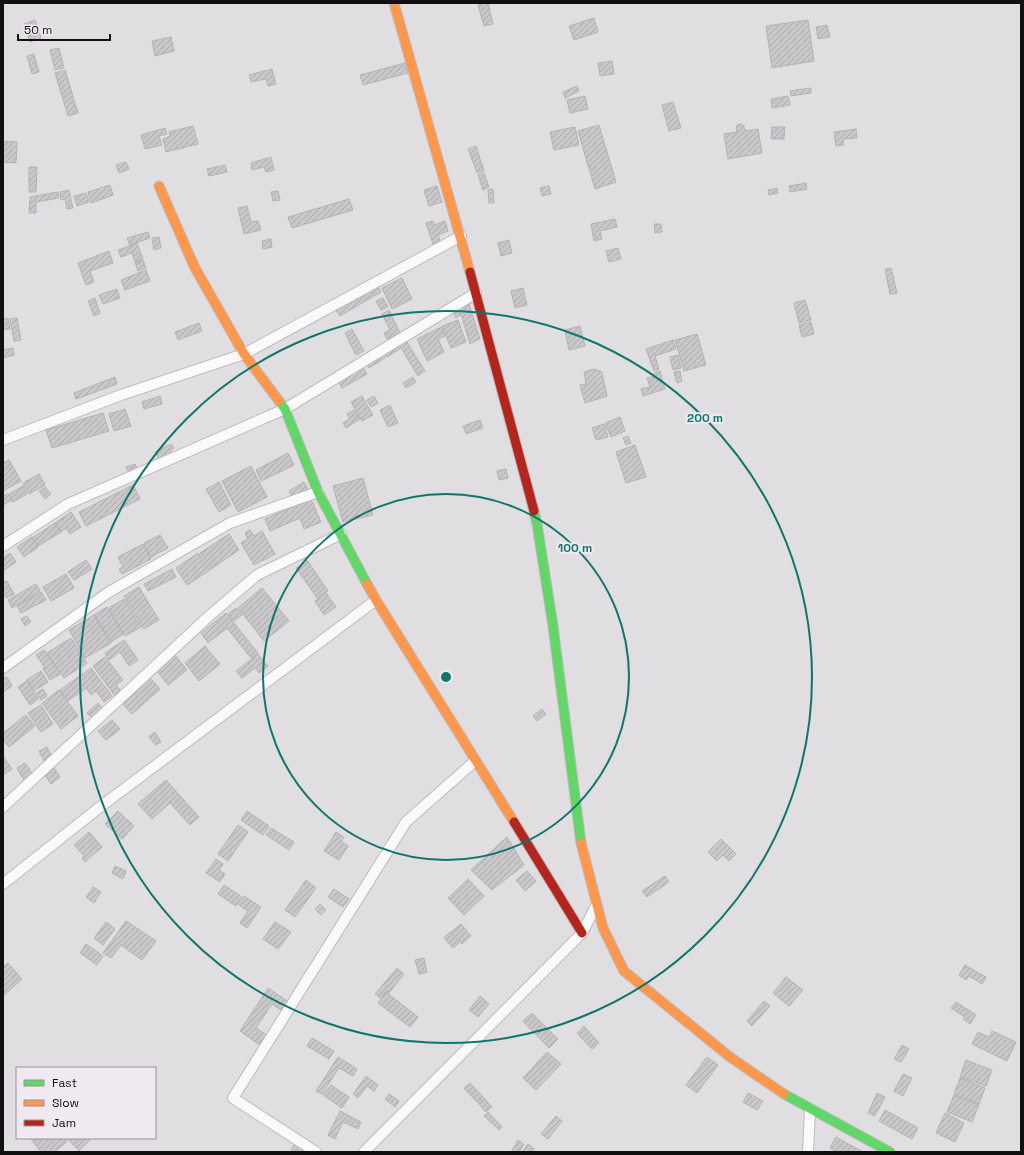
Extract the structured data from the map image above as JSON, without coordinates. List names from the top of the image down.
{
  "legend": ["Fast", "Slow", "Jam"],
  "scale_bar": "50 m",
  "rings": ["200 m", "100 m"]
}
